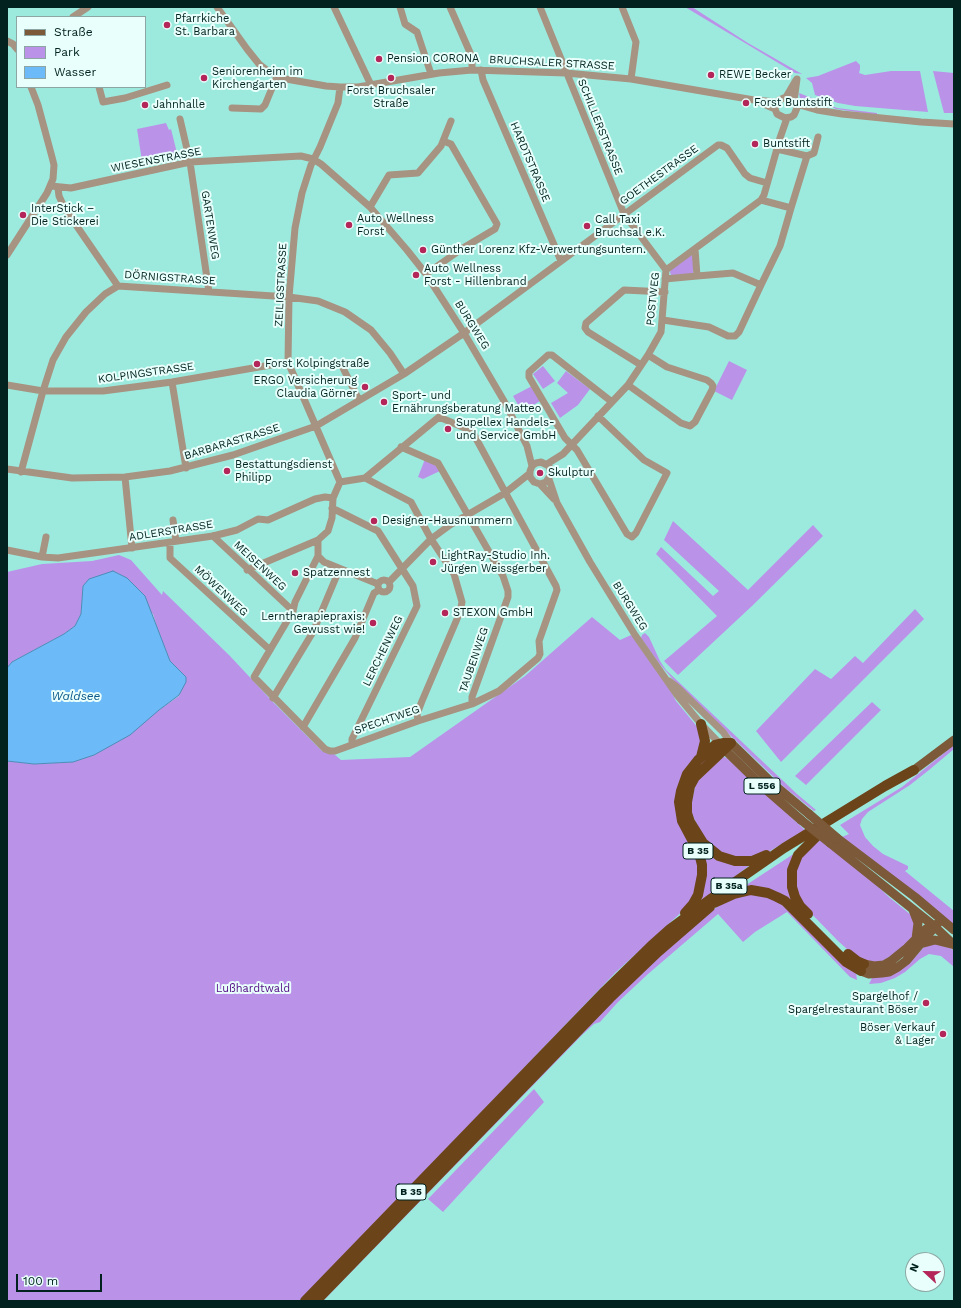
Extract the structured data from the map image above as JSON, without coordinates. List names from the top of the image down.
{
  "streets": {
    "highway": ["B 35", "B 35a"],
    "main road": ["L 556"],
    "street": [
      "BRUCHSALER STRASSE",
      "SCHILLERSTRASSE",
      "WIESENSTRASSE",
      "HARDTSTRASSE",
      "GOETHESTRASSE",
      "GARTENWEG",
      "DÖRNIGSTRASSE",
      "ZEILIGSTRASSE",
      "POSTWEG",
      "BURGWEG",
      "KOLPINGSTRASSE",
      "BARBARASTRASSE",
      "ADLERSTRASSE",
      "MEISENWEG",
      "MÖWENWEG",
      "LERCHENWEG",
      "TAUBENWEG",
      "SPECHTWEG"
    ]
  },
  "crossings": [
    ["BRUCHSALER STRASSE", "SCHILLERSTRASSE"],
    ["BRUCHSALER STRASSE", "HARDTSTRASSE"],
    ["BRUCHSALER STRASSE", "ZEILIGSTRASSE"],
    ["SCHILLERSTRASSE", "GOETHESTRASSE"],
    ["SCHILLERSTRASSE", "POSTWEG"],
    ["WIESENSTRASSE", "GARTENWEG"],
    ["WIESENSTRASSE", "DÖRNIGSTRASSE"],
    ["WIESENSTRASSE", "ZEILIGSTRASSE"],
    ["WIESENSTRASSE", "BURGWEG"],
    ["HARDTSTRASSE", "GOETHESTRASSE"],
    ["GOETHESTRASSE", "BURGWEG"],
    ["GOETHESTRASSE", "BARBARASTRASSE"],
    ["GARTENWEG", "DÖRNIGSTRASSE"],
    ["DÖRNIGSTRASSE", "ZEILIGSTRASSE"],
    ["DÖRNIGSTRASSE", "BARBARASTRASSE"],
    ["ZEILIGSTRASSE", "BURGWEG"],
    ["ZEILIGSTRASSE", "KOLPINGSTRASSE"],
    ["ZEILIGSTRASSE", "BARBARASTRASSE"],
    ["POSTWEG", "BURGWEG"],
    ["BURGWEG", "BARBARASTRASSE"],
    ["BURGWEG", "L 556"],
    ["BURGWEG", "B 35"],
    ["ADLERSTRASSE", "MEISENWEG"],
    ["ADLERSTRASSE", "MÖWENWEG"],
    ["MÖWENWEG", "SPECHTWEG"],
    ["LERCHENWEG", "SPECHTWEG"],
    ["TAUBENWEG", "SPECHTWEG"],
    ["L 556", "B 35"],
    ["B 35", "B 35a"]
  ],
  "water": ["Waldsee"],
  "parks": ["Lußhardtwald"],
  "places": [
    "Pfarrkiche St. Barbara",
    "Pension CORONA",
    "REWE Becker",
    "Seniorenheim im Kirchengarten",
    "Forst Bruchsaler Straße",
    "Forst Buntstift",
    "Jahnhalle",
    "Buntstift",
    "InterStick – Die Stickerei",
    "Auto Wellness Forst",
    "Call Taxi Bruchsal e.K.",
    "Günther Lorenz Kfz-Verwertungsuntern.",
    "Auto Wellness Forst - Hillenbrand",
    "Forst Kolpingstraße",
    "ERGO Versicherung Claudia Görner",
    "Sport- und Ernährungsberatung Matteo",
    "Supellex Handels- und Service GmbH",
    "Bestattungsdienst Philipp",
    "Skulptur",
    "Designer-Hausnummern",
    "LightRay-Studio Inh. Jürgen Weissgerber",
    "Spatzennest",
    "STEXON GmbH",
    "Lerntherapiepraxis: Gewusst wie!",
    "Spargelhof / Spargelrestaurant Böser",
    "Böser Verkauf & Lager"
  ],
  "legend": ["Straße", "Park", "Wasser"],
  "scale_bar": "100 m",
  "north": "left"
}
